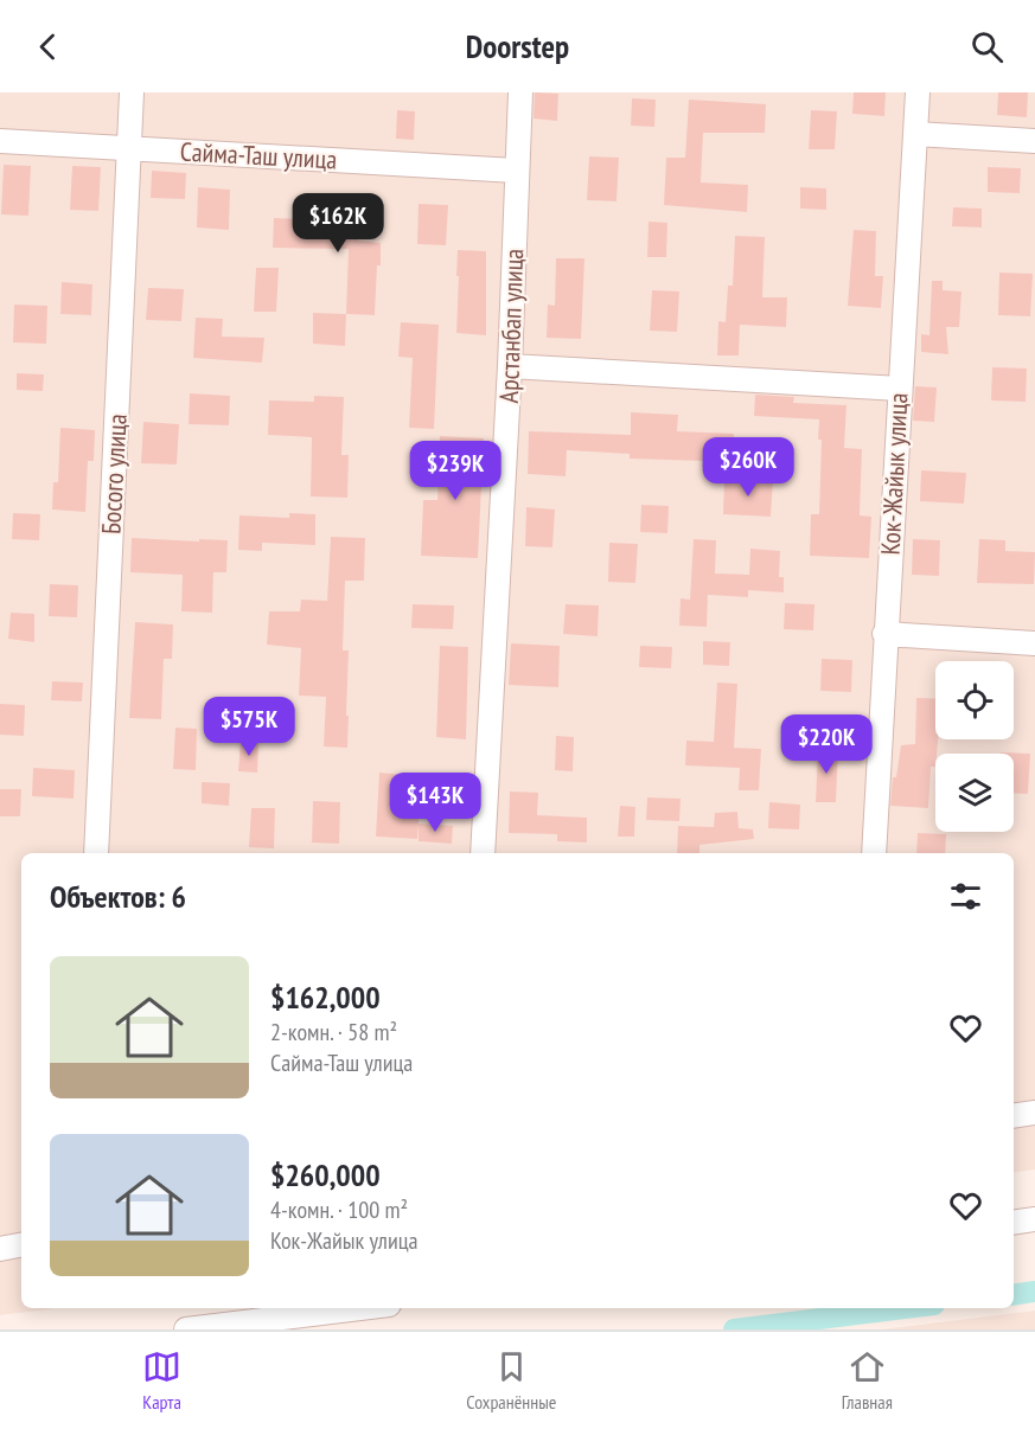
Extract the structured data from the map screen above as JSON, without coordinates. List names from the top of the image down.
{
  "streets": {
    "street": [
      "Сайма-Таш улица",
      "Арстанбап улица",
      "Босого улица",
      "Кок-Жайык улица"
    ]
  },
  "crossings": [
    ["Сайма-Таш улица", "Арстанбап улица"],
    ["Сайма-Таш улица", "Босого улица"]
  ],
  "page": {
    "header": "Doorstep",
    "price": [
      "$162K",
      "$260K",
      "$239K",
      "$575K",
      "$220K",
      "$143K"
    ],
    "heading": "Объектов: 6",
    "list": [
      {
        "name": "$162,000",
        "note": "2-комн. · 58 m² · Сайма-Таш улица"
      },
      {
        "name": "$260,000",
        "note": "4-комн. · 100 m² · Кок-Жайык улица"
      }
    ],
    "tabs": ["Карта", "Сохранённые", "Главная"]
  }
}
